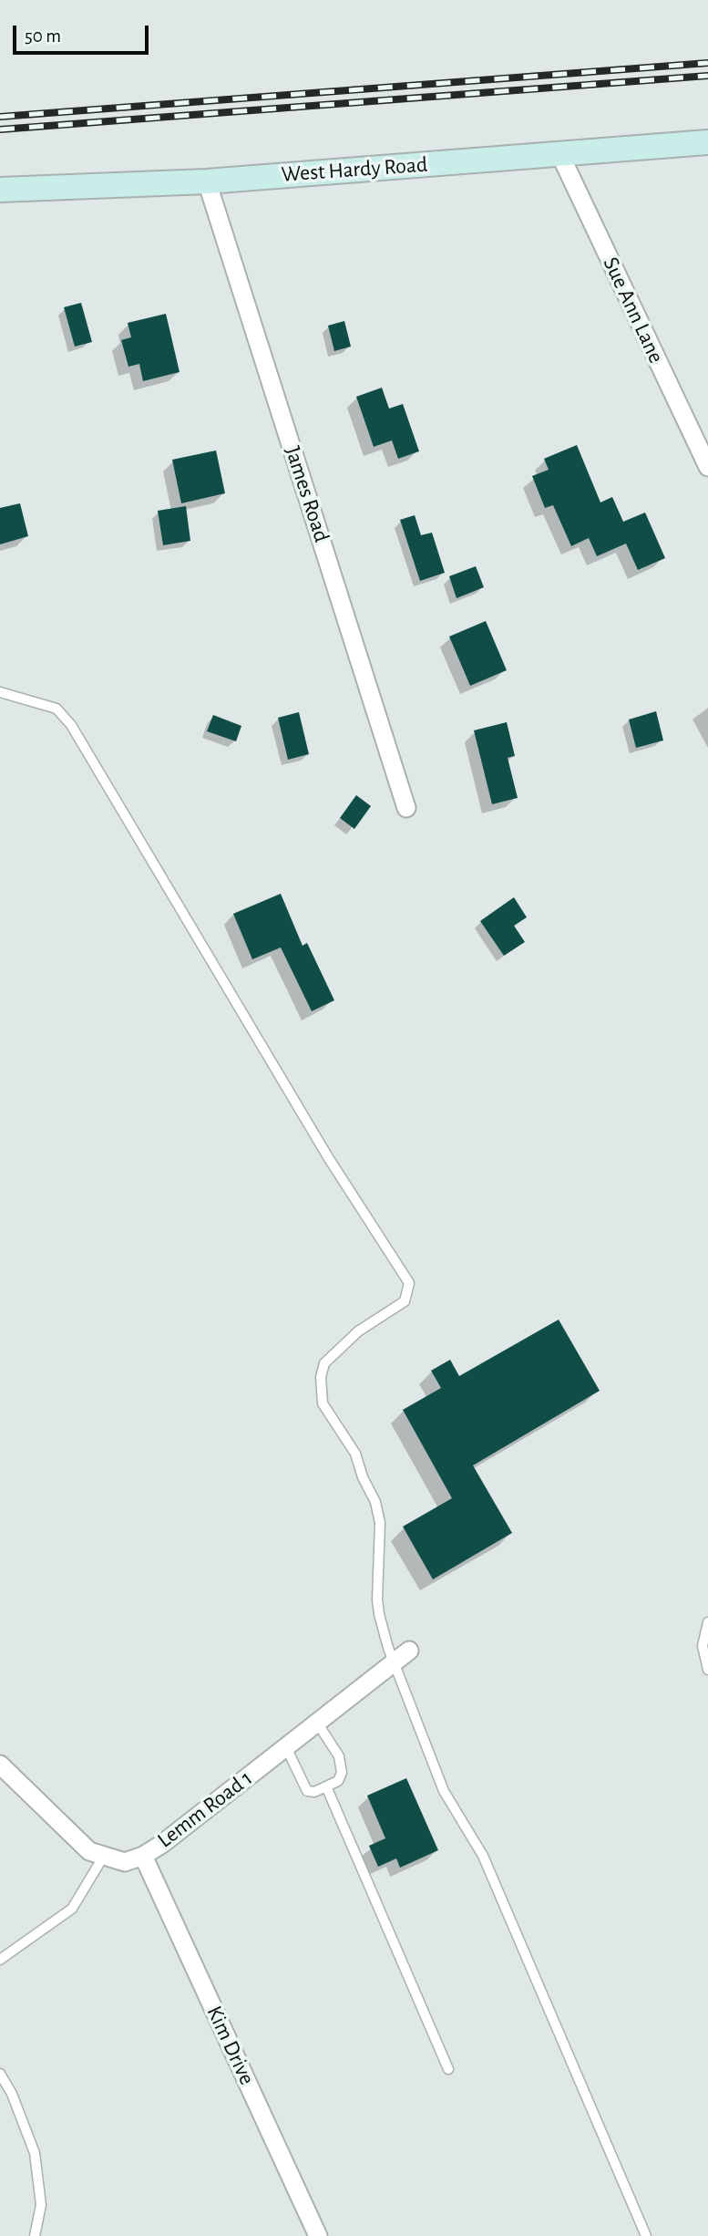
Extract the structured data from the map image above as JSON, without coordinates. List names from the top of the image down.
{
  "streets": {
    "main road": ["West Hardy Road"],
    "street": [
      "Sue Ann Lane",
      "James Road",
      "Lemm Road 1",
      "Kim Drive"
    ]
  },
  "crossings": [
    ["West Hardy Road", "Sue Ann Lane"],
    ["West Hardy Road", "James Road"],
    ["Lemm Road 1", "Kim Drive"]
  ],
  "scale_bar": "50 m"
}
